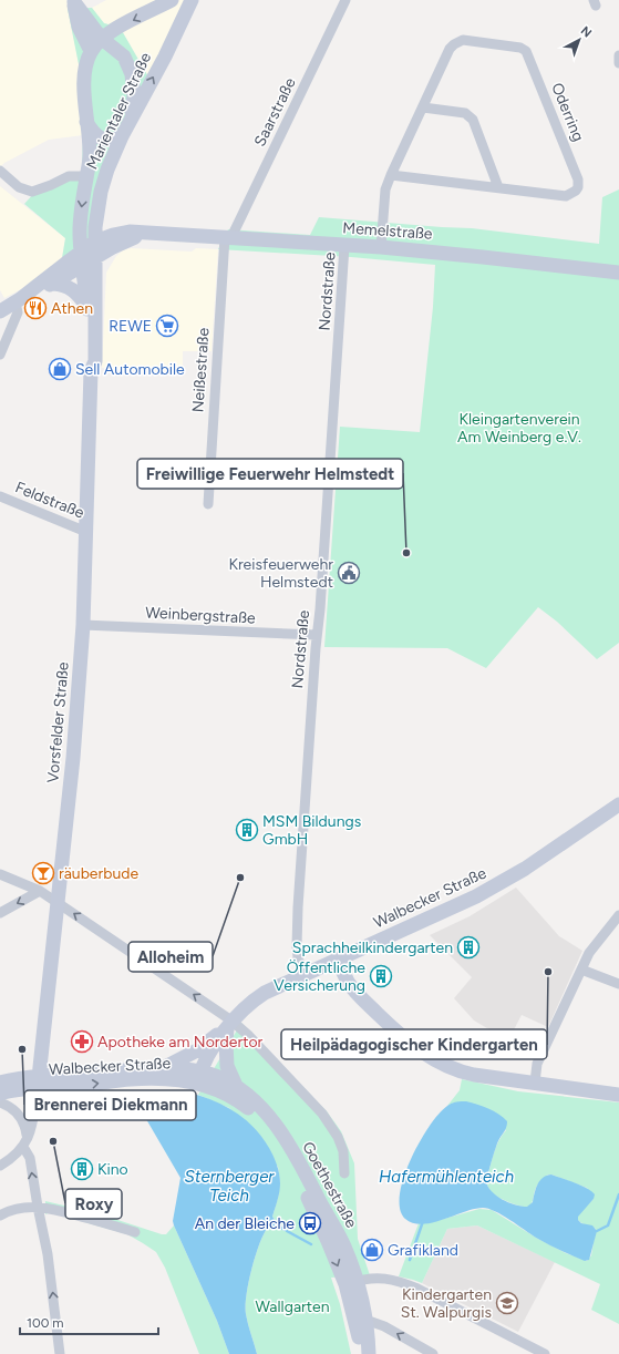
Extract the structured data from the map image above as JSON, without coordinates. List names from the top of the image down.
{
  "streets": {
    "main road": [
      "Marientaler Straße",
      "Memelstraße",
      "Vorsfelder Straße",
      "Walbecker Straße",
      "Goethestraße"
    ],
    "street": [
      "Saarstraße",
      "Oderring",
      "Nordstraße",
      "Neißestraße",
      "Feldstraße",
      "Weinbergstraße"
    ]
  },
  "crossings": [
    ["Marientaler Straße", "Memelstraße"],
    ["Marientaler Straße", "Vorsfelder Straße"],
    ["Saarstraße", "Memelstraße"],
    ["Saarstraße", "Neißestraße"],
    ["Oderring", "Memelstraße"],
    ["Memelstraße", "Nordstraße"],
    ["Memelstraße", "Neißestraße"],
    ["Memelstraße", "Vorsfelder Straße"],
    ["Nordstraße", "Weinbergstraße"],
    ["Nordstraße", "Walbecker Straße"],
    ["Feldstraße", "Vorsfelder Straße"],
    ["Weinbergstraße", "Vorsfelder Straße"],
    ["Vorsfelder Straße", "Walbecker Straße"],
    ["Walbecker Straße", "Goethestraße"]
  ],
  "one_way": ["Marientaler Straße"],
  "water": ["Sternberger Teich", "Hafermühlenteich"],
  "parks": ["Kleingartenverein Am Weinberg e.V.", "Wallgarten"],
  "places": {
    "restaurant": ["Athen"],
    "supermarket": ["REWE"],
    "shop": ["Sell Automobile", "Grafikland"],
    "other": [
      "Freiwillige Feuerwehr Helmstedt",
      "Alloheim",
      "Heilpädagogischer Kindergarten",
      "Brennerei Diekmann",
      "Roxy"
    ],
    "public building": ["Kreisfeuerwehr Helmstedt"],
    "building": [
      "MSM Bildungs GmbH",
      "Sprachheilkindergarten",
      "Öffentliche Versicherung",
      "Kino"
    ],
    "bar": ["räuberbude"],
    "pharmacy": ["Apotheke am Nordertor"],
    "bus stop": ["An der Bleiche"],
    "school or university": ["Kindergarten St. Walpurgis"]
  },
  "scale_bar": "100 m",
  "north": "top right"
}
